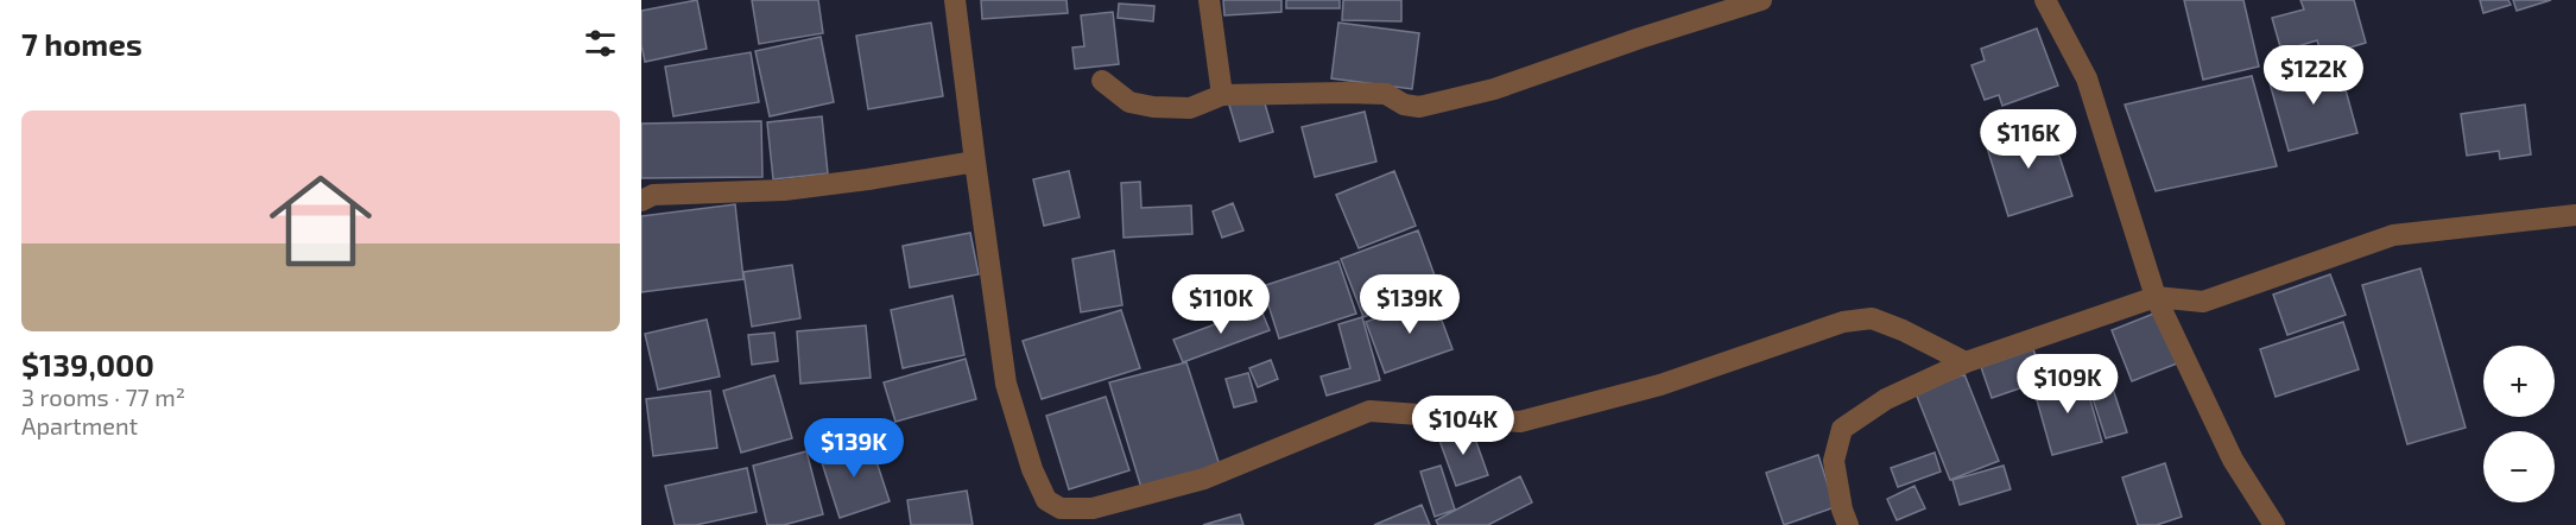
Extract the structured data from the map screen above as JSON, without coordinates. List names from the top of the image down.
{
  "page": {
    "heading": "7 homes",
    "price": [
      "$122K",
      "$116K",
      "$110K",
      "$139K",
      "$109K",
      "$104K",
      "$139K"
    ],
    "list": [
      {
        "name": "$139,000",
        "note": "3 rooms · 77 m² · Apartment"
      }
    ],
    "map_buttons": ["+", "−"]
  }
}
